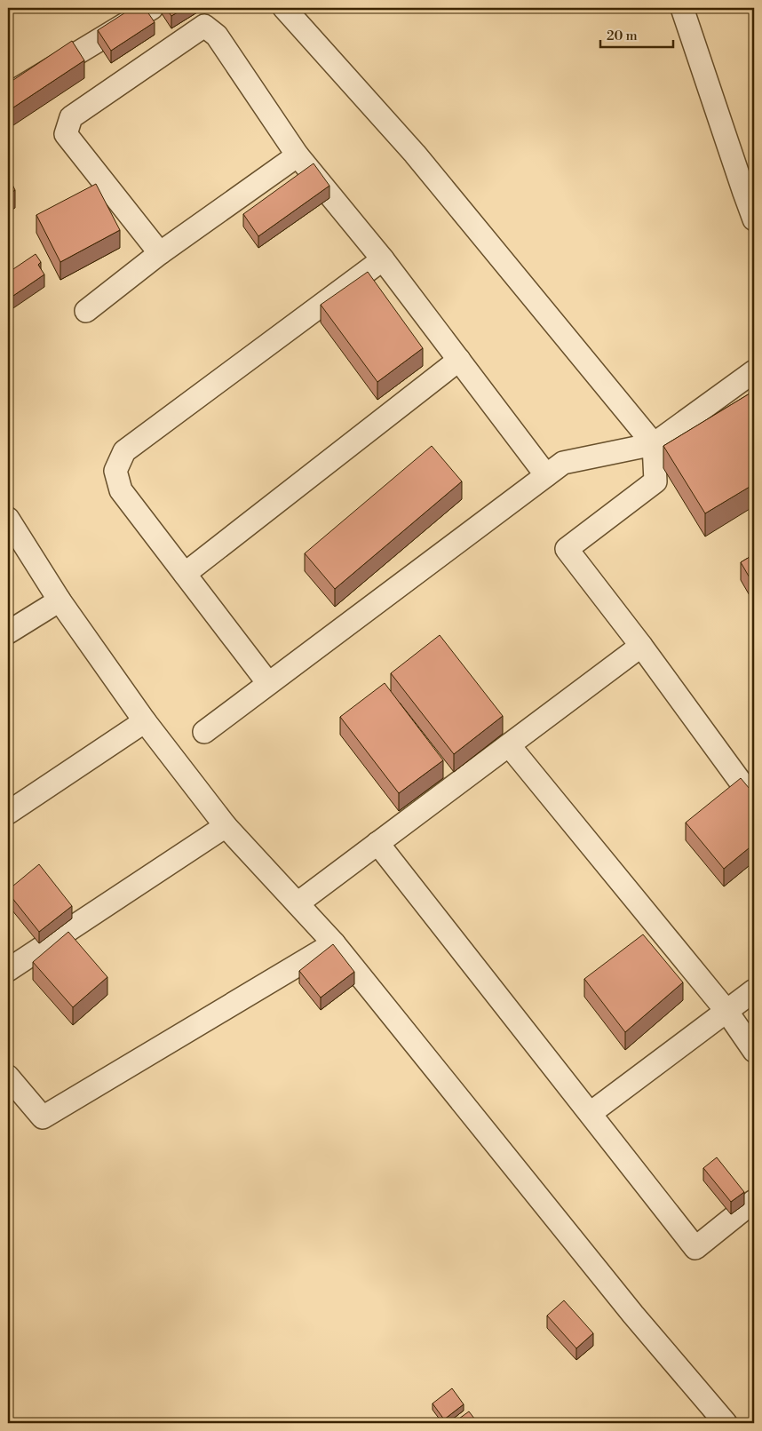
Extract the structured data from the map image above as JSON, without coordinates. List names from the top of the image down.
{
  "scale_bar": "20 m"
}
